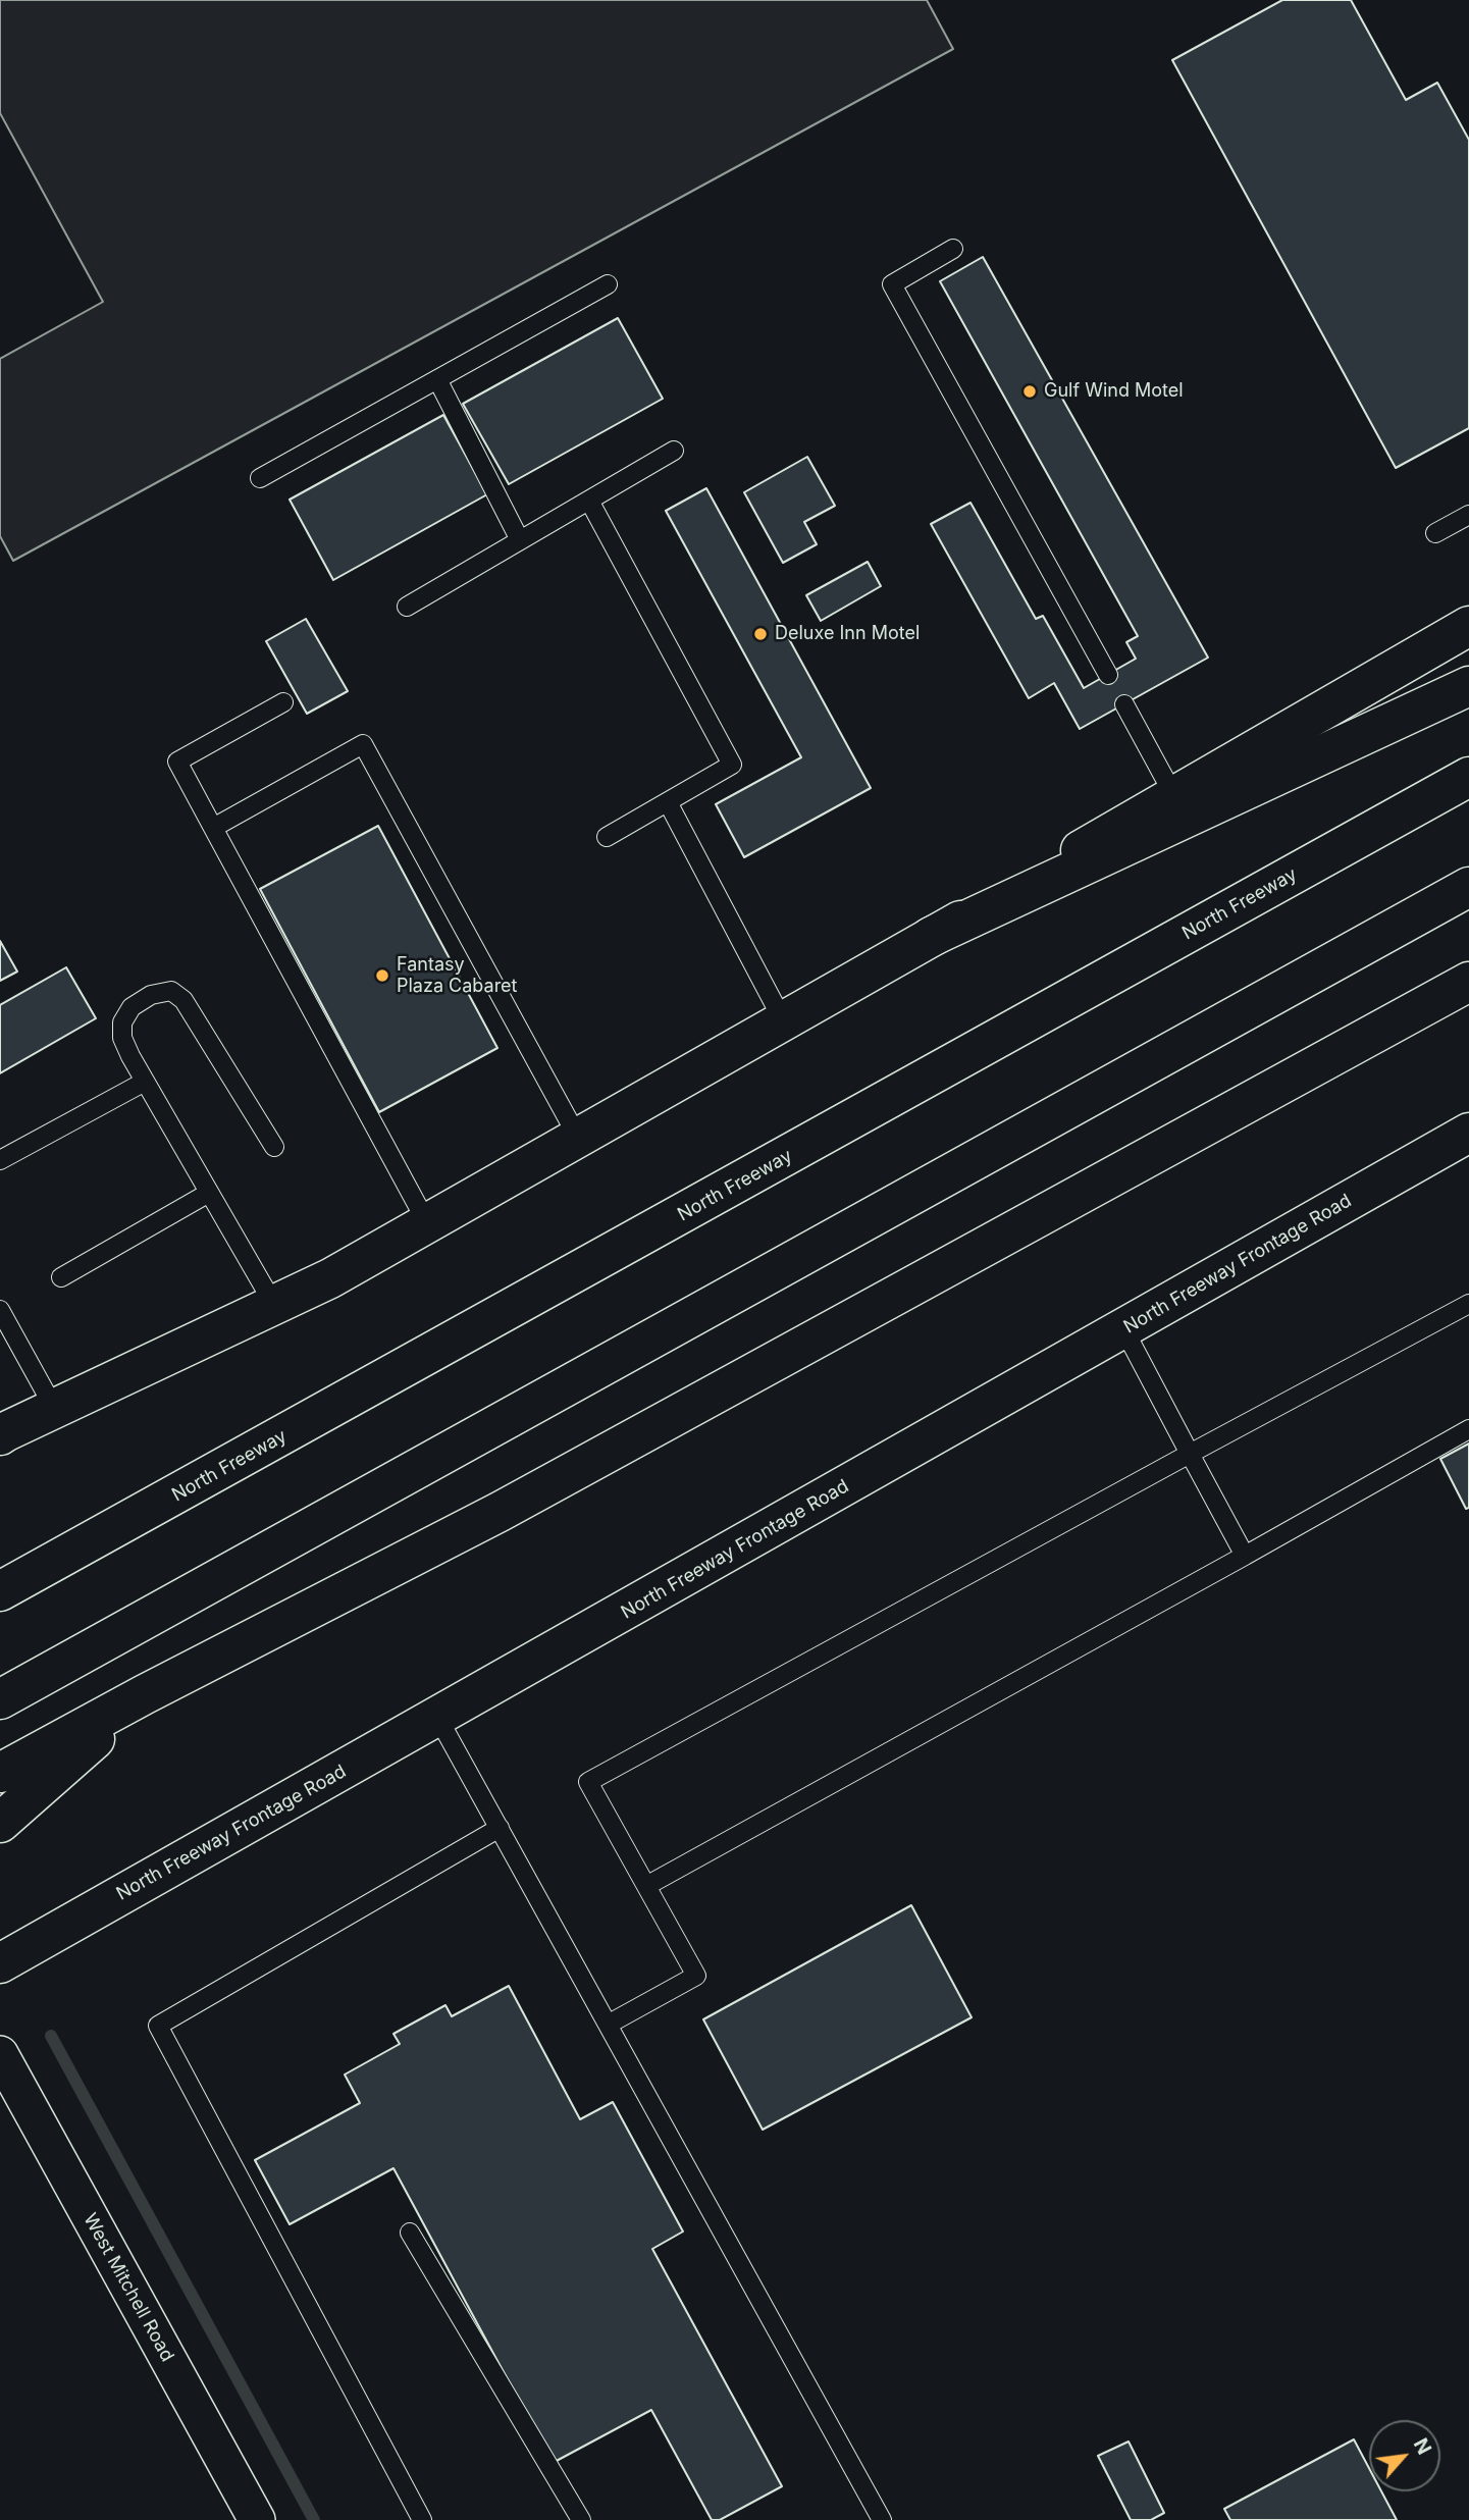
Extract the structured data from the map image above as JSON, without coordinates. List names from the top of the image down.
{
  "streets": {
    "main road": ["North Freeway", "North Freeway Frontage Road"],
    "street": ["West Mitchell Road"]
  },
  "places": ["Gulf Wind Motel", "Deluxe Inn Motel", "Fantasy Plaza Cabaret"],
  "north": "top right"
}
